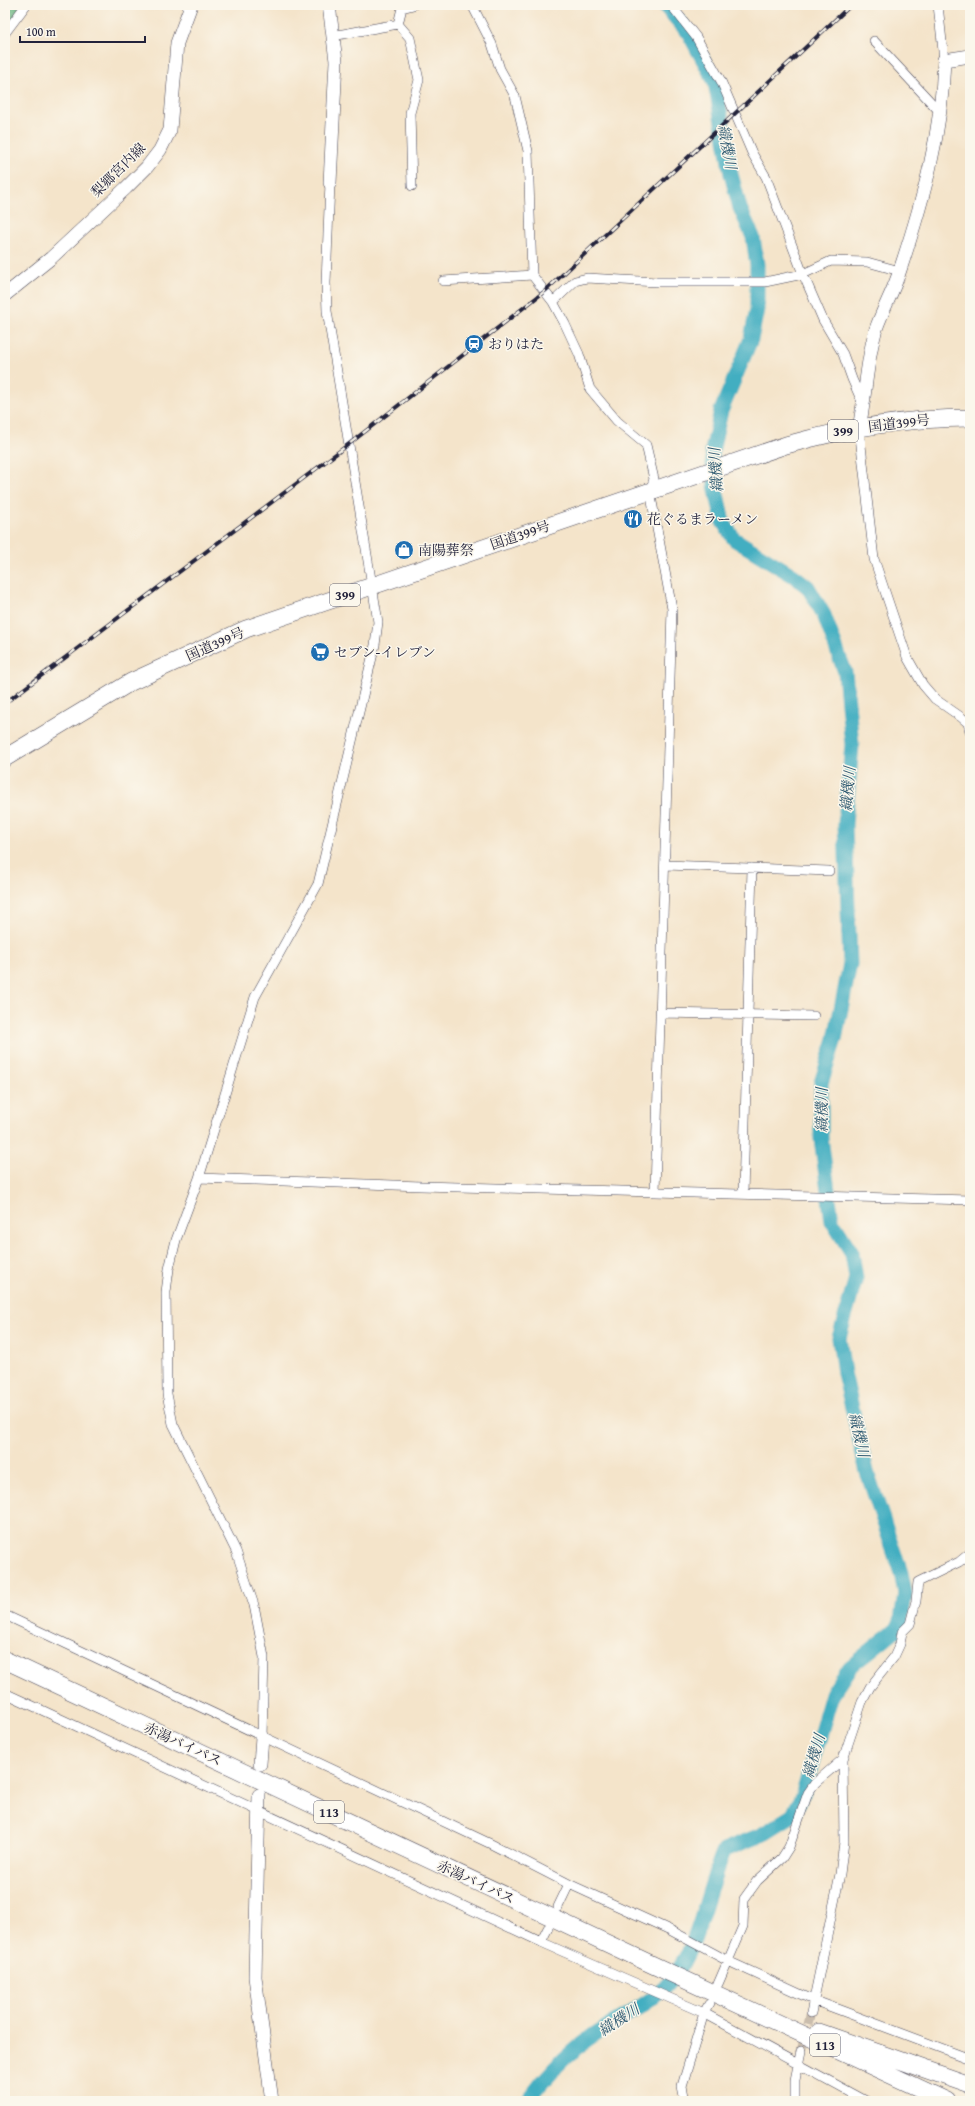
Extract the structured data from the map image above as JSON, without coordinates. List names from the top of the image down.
{
  "streets": {
    "highway": [
      "国道399号",
      "399",
      "赤湯バイパス",
      "113"
    ],
    "street": ["梨郷宮内線"]
  },
  "water": ["織機川"],
  "places": {
    "station": ["おりはた"],
    "restaurant": ["花ぐるまラーメン"],
    "shop": ["南陽葬祭"],
    "supermarket": ["セブン-イレブン"]
  },
  "scale_bar": "100 m"
}
